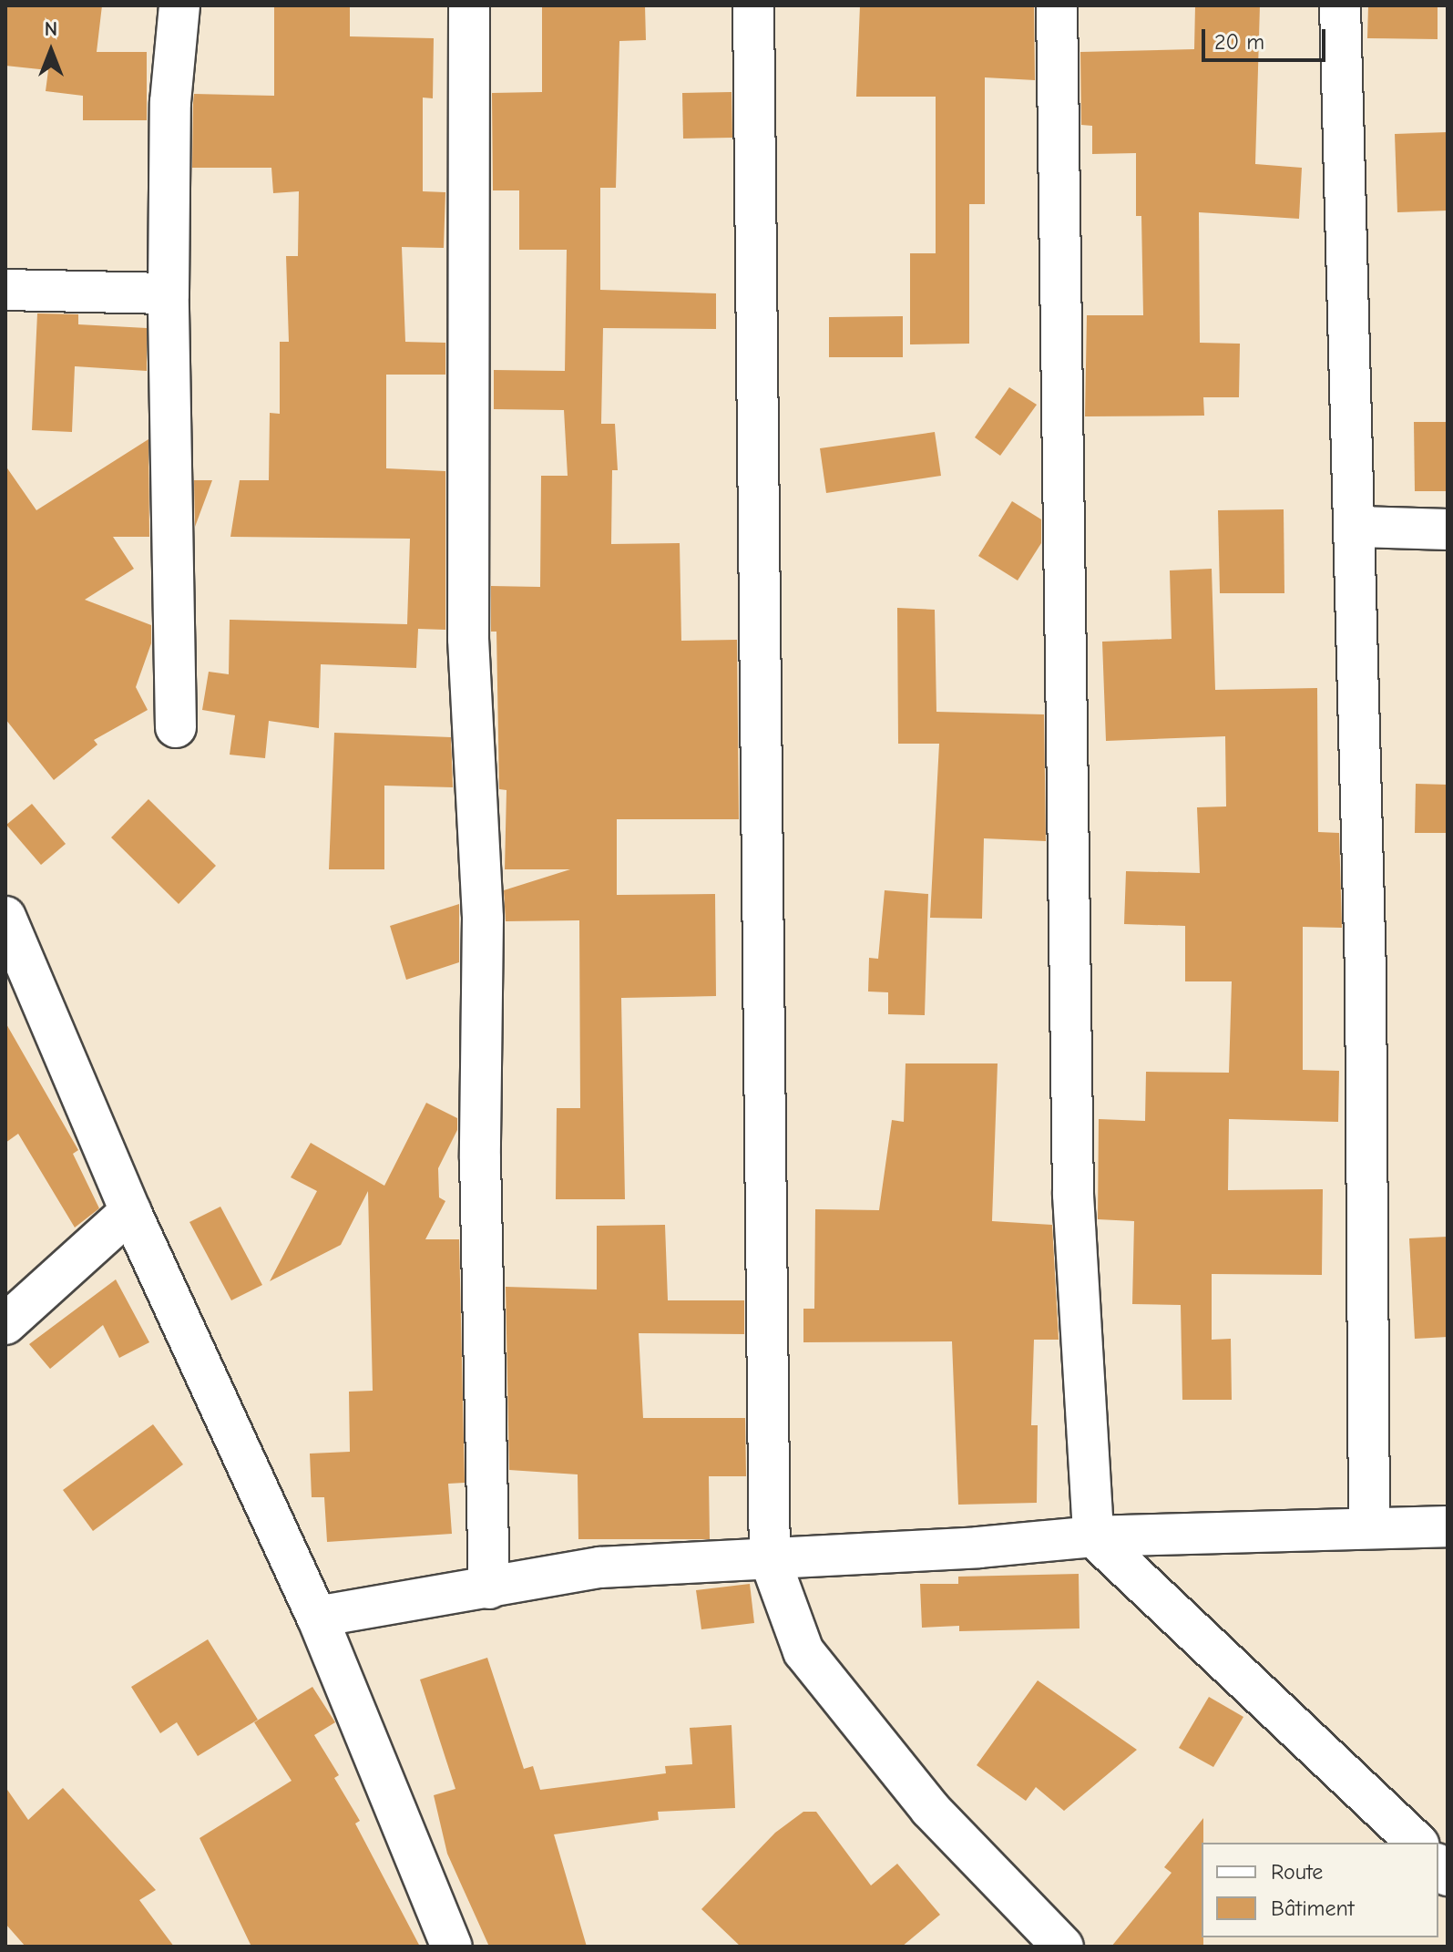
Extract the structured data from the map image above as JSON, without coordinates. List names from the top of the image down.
{
  "legend": ["Route", "Bâtiment"],
  "scale_bar": "20 m",
  "north": "top"
}
